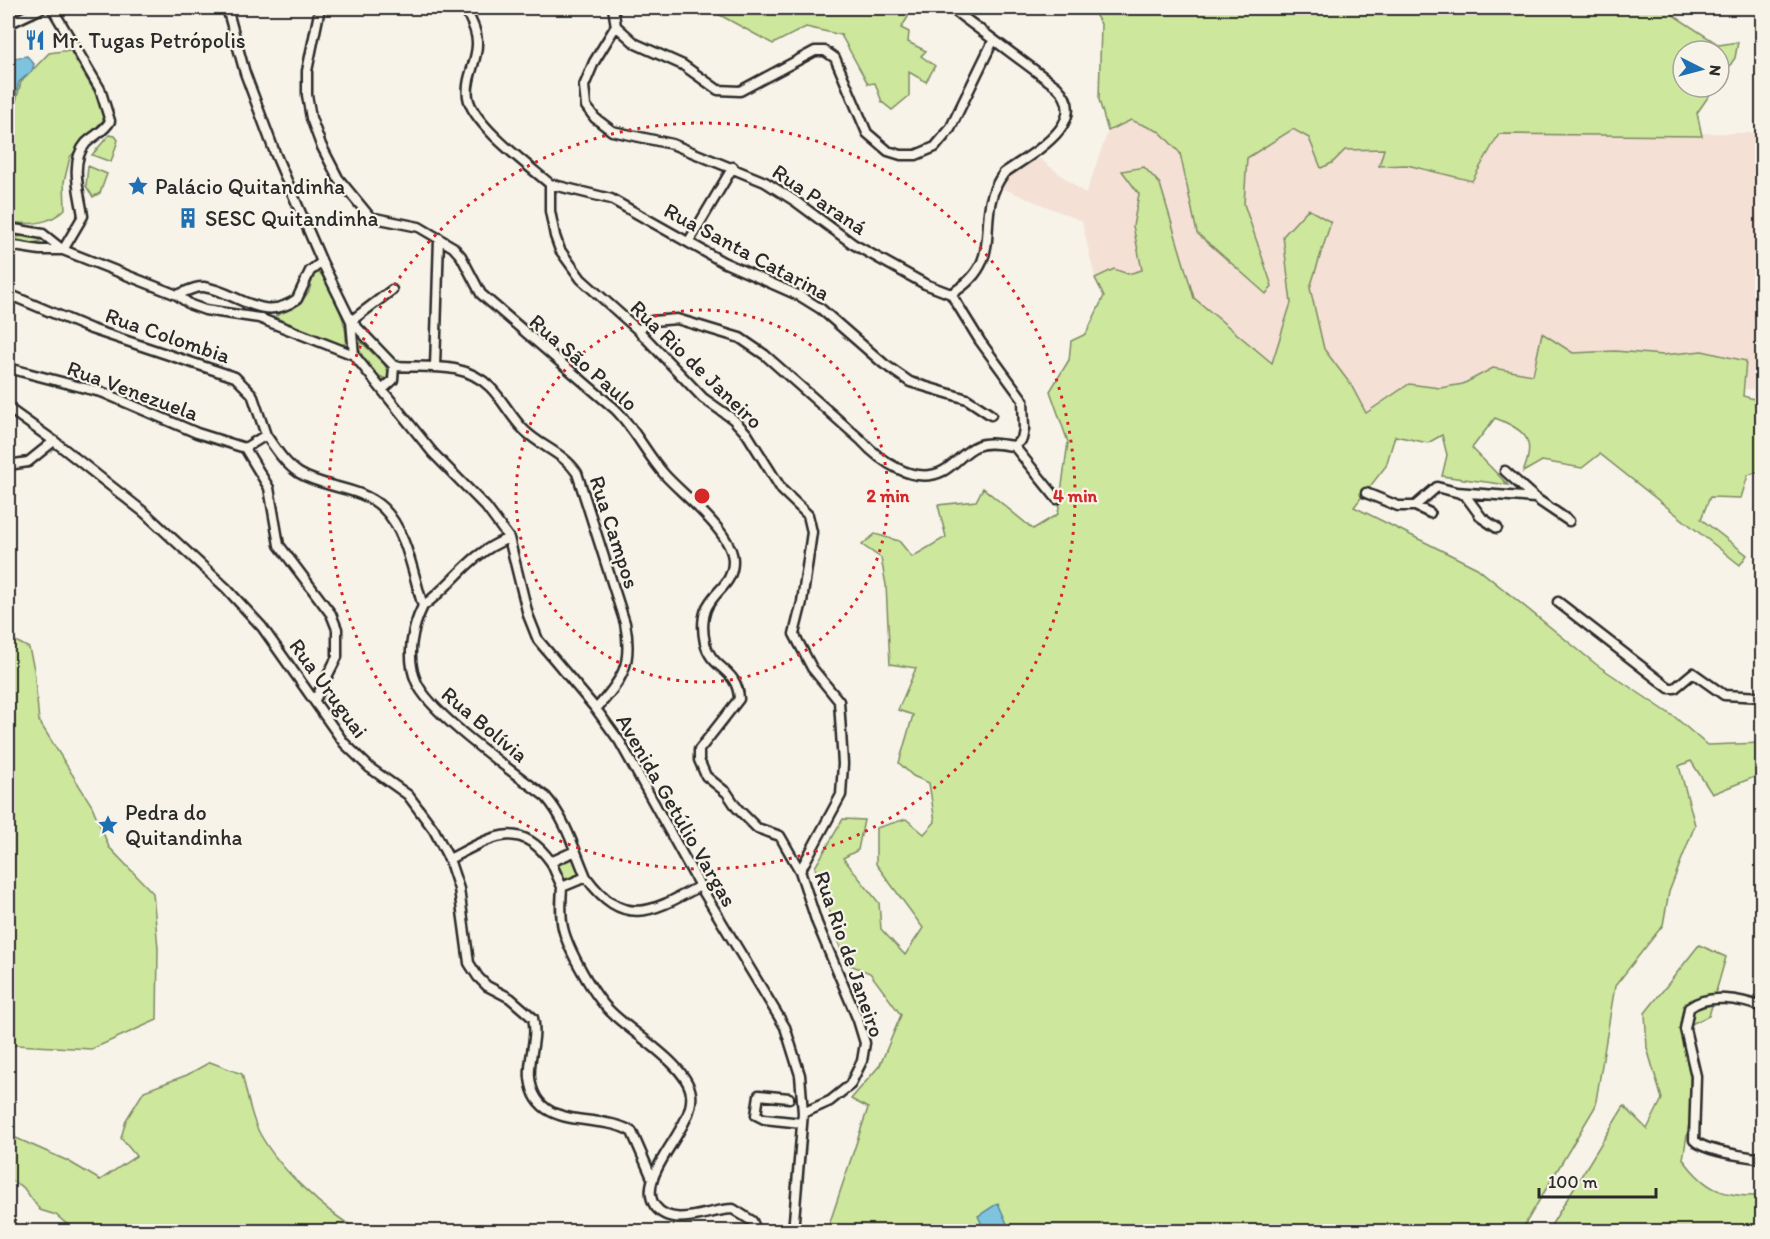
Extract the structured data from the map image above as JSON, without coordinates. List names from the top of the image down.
{
  "streets": {
    "street": [
      "Rua Paraná",
      "Rua Santa Catarina",
      "Rua Colombia",
      "Rua São Paulo",
      "Rua Rio de Janeiro",
      "Rua Venezuela",
      "Rua Campos",
      "Rua Uruguai",
      "Rua Bolívia",
      "Avenida Getúlio Vargas"
    ]
  },
  "crossings": [
    ["Rua Santa Catarina", "Rua Rio de Janeiro"],
    ["Rua São Paulo", "Rua Rio de Janeiro"],
    ["Rua Rio de Janeiro", "Avenida Getúlio Vargas"],
    ["Rua Campos", "Avenida Getúlio Vargas"],
    ["Rua Bolívia", "Avenida Getúlio Vargas"]
  ],
  "places": {
    "restaurant": ["Mr. Tugas Petrópolis"],
    "place": ["Palácio Quitandinha", "Pedra do Quitandinha"],
    "building": ["SESC Quitandinha"]
  },
  "scale_bar": "100 m",
  "north": "right",
  "rings": ["2 min", "4 min"]
}
